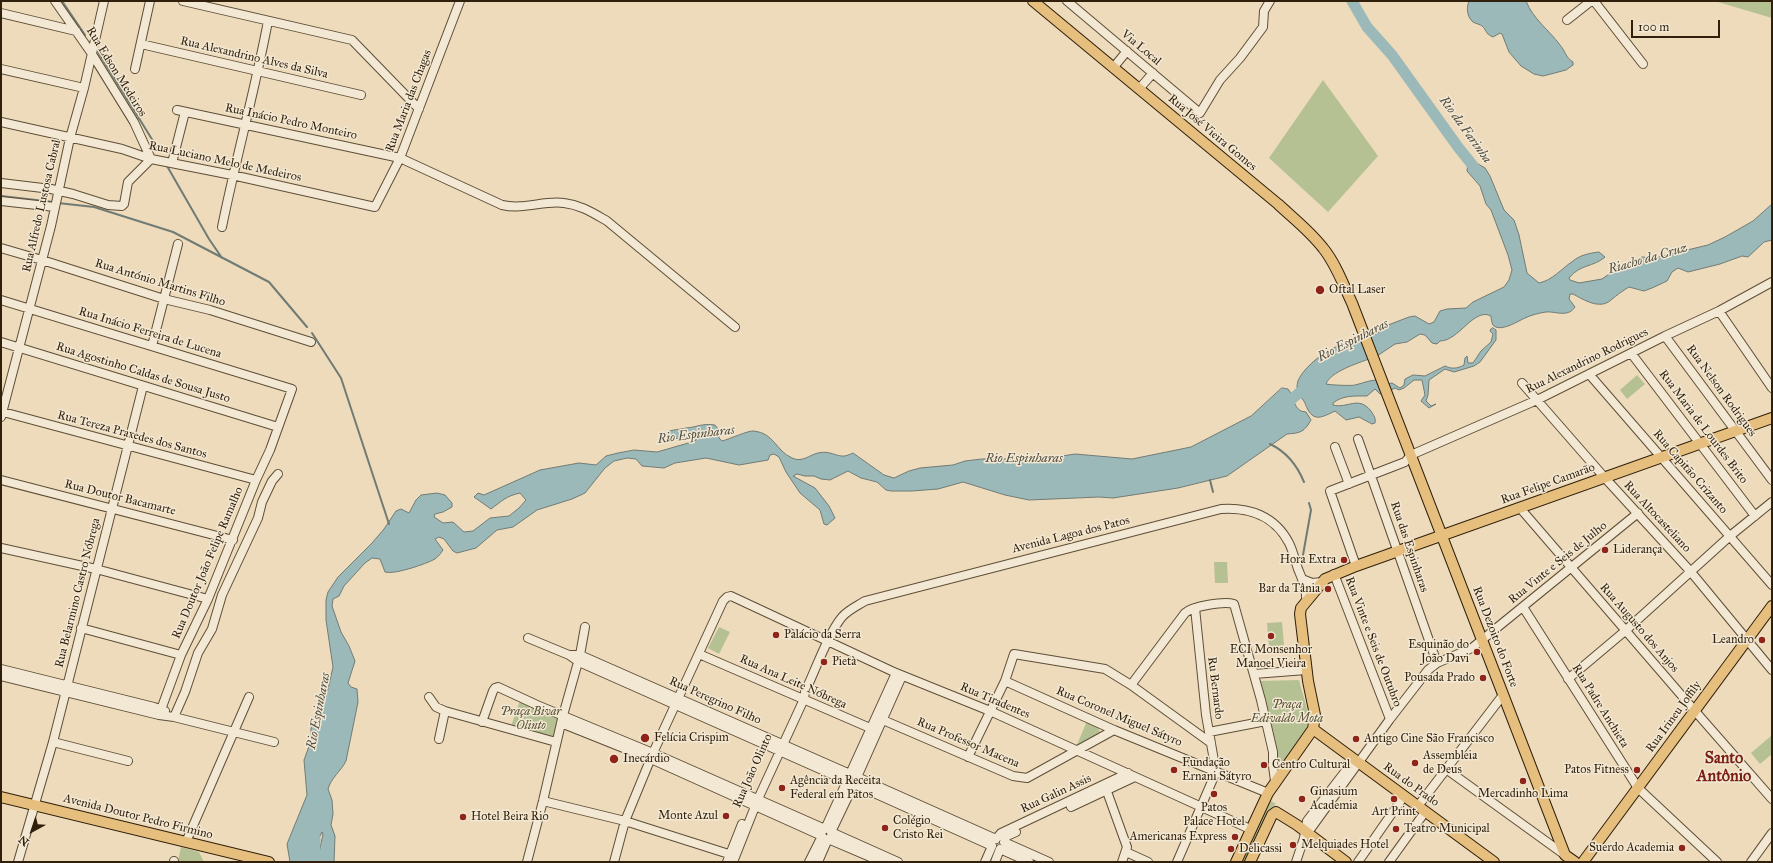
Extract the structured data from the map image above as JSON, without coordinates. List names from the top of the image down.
{
  "streets": {
    "main road": [
      "Rua José Vieira Gomes",
      "Rua Felipe Camarão",
      "Rua Dezoito do Forte",
      "Rua Irineu Joffily",
      "Rua do Prado",
      "Avenida Doutor Pedro Firmino"
    ],
    "street": [
      "Via Local",
      "Rua Alexandrino Alves da Silva",
      "Rua Edson Medeiros",
      "Rua Maria das Chagas",
      "Rua Inácio Pedro Monteiro",
      "Rua Luciano Melo de Medeiros",
      "Rua Alfredo Lustosa Cabral",
      "Rua António Martins Filho",
      "Rua Inácio Ferreira de Lucena",
      "Rua Alexandrino Rodrigues",
      "Rua Agostinho Caldas de Sousa Justo",
      "Rua Nelson Rodrigues",
      "Rua Maria de Lourdes Brito",
      "Rua Tereza Praxedes dos Santos",
      "Rua Capitão Crizanto",
      "Rua Doutor Bacamarte",
      "Rua Altocasteliano",
      "Avenida Lagoa dos Patos",
      "Rua das Espinharas",
      "Rua Doutor João Felipe Ramalho",
      "Rua Vinte e Seis de Julho",
      "Rua Belarmino Castro Nóbrega",
      "Rua Augusto dos Anjos",
      "Rua Vinte e Seis de Outubro",
      "Rua Ana Leite Nóbrega",
      "Ru Bernardo",
      "Rua Peregrino Filho",
      "Rua Tiradentes",
      "Rua Padre Anchieta",
      "Rua Coronel Miguel Sátyro",
      "Rua Professor Macena",
      "Rua João Olinto",
      "Rua Galin Assis"
    ]
  },
  "crossings": [
    ["Rua Edson Medeiros", "Rua Luciano Melo de Medeiros"],
    ["Rua Edson Medeiros", "Rua Alfredo Lustosa Cabral"],
    ["Rua Maria das Chagas", "Rua Inácio Pedro Monteiro"],
    ["Rua Maria das Chagas", "Rua Luciano Melo de Medeiros"],
    ["Rua Inácio Pedro Monteiro", "Rua Luciano Melo de Medeiros"],
    ["Rua José Vieira Gomes", "Rua Dezoito do Forte"],
    ["Rua Luciano Melo de Medeiros", "Rua Alfredo Lustosa Cabral"],
    ["Rua Alfredo Lustosa Cabral", "Rua António Martins Filho"],
    ["Rua Alfredo Lustosa Cabral", "Rua Inácio Ferreira de Lucena"],
    ["Rua Alfredo Lustosa Cabral", "Rua Agostinho Caldas de Sousa Justo"],
    ["Rua Alfredo Lustosa Cabral", "Rua Tereza Praxedes dos Santos"],
    ["Rua Inácio Ferreira de Lucena", "Rua Agostinho Caldas de Sousa Justo"],
    ["Rua Inácio Ferreira de Lucena", "Rua Doutor João Felipe Ramalho"],
    ["Rua Alexandrino Rodrigues", "Rua Nelson Rodrigues"],
    ["Rua Alexandrino Rodrigues", "Rua Maria de Lourdes Brito"],
    ["Rua Alexandrino Rodrigues", "Rua Capitão Crizanto"],
    ["Rua Alexandrino Rodrigues", "Rua Felipe Camarão"],
    ["Rua Alexandrino Rodrigues", "Rua Altocasteliano"],
    ["Rua Alexandrino Rodrigues", "Rua das Espinharas"],
    ["Rua Alexandrino Rodrigues", "Rua Dezoito do Forte"],
    ["Rua Agostinho Caldas de Sousa Justo", "Rua Doutor João Felipe Ramalho"],
    ["Rua Agostinho Caldas de Sousa Justo", "Rua Belarmino Castro Nóbrega"],
    ["Rua Nelson Rodrigues", "Rua Felipe Camarão"],
    ["Rua Maria de Lourdes Brito", "Rua Felipe Camarão"],
    ["Rua Tereza Praxedes dos Santos", "Rua Doutor João Felipe Ramalho"],
    ["Rua Tereza Praxedes dos Santos", "Rua Belarmino Castro Nóbrega"],
    ["Rua Capitão Crizanto", "Rua Felipe Camarão"],
    ["Rua Felipe Camarão", "Rua Altocasteliano"],
    ["Rua Felipe Camarão", "Avenida Lagoa dos Patos"],
    ["Rua Felipe Camarão", "Rua das Espinharas"],
    ["Rua Felipe Camarão", "Rua Augusto dos Anjos"],
    ["Rua Felipe Camarão", "Rua Dezoito do Forte"],
    ["Rua Felipe Camarão", "Rua Vinte e Seis de Outubro"],
    ["Rua Doutor Bacamarte", "Rua Doutor João Felipe Ramalho"],
    ["Rua Doutor Bacamarte", "Rua Belarmino Castro Nóbrega"],
    ["Rua Altocasteliano", "Rua Vinte e Seis de Julho"],
    ["Rua Altocasteliano", "Rua Irineu Joffily"],
    ["Avenida Lagoa dos Patos", "Rua Tiradentes"],
    ["Avenida Lagoa dos Patos", "Rua João Olinto"],
    ["Rua das Espinharas", "Rua Vinte e Seis de Julho"],
    ["Rua Vinte e Seis de Julho", "Rua Augusto dos Anjos"],
    ["Rua Vinte e Seis de Julho", "Rua Dezoito do Forte"],
    ["Rua Vinte e Seis de Julho", "Rua Vinte e Seis de Outubro"],
    ["Rua Vinte e Seis de Julho", "Rua Padre Anchieta"],
    ["Rua Vinte e Seis de Julho", "Rua do Prado"],
    ["Rua Belarmino Castro Nóbrega", "Avenida Doutor Pedro Firmino"],
    ["Rua Augusto dos Anjos", "Rua Irineu Joffily"],
    ["Rua Ana Leite Nóbrega", "Rua Tiradentes"],
    ["Rua Ana Leite Nóbrega", "Rua João Olinto"],
    ["Ru Bernardo", "Rua Coronel Miguel Sátyro"],
    ["Rua Peregrino Filho", "Rua João Olinto"],
    ["Rua Peregrino Filho", "Rua Galin Assis"],
    ["Rua Tiradentes", "Rua Professor Macena"],
    ["Rua Tiradentes", "Rua João Olinto"],
    ["Rua Tiradentes", "Rua Galin Assis"],
    ["Rua Padre Anchieta", "Rua Irineu Joffily"],
    ["Rua Coronel Miguel Sátyro", "Rua Professor Macena"]
  ],
  "districts": ["Santo Antônio"],
  "water": ["Rio da Farinha", "Riacho da Cruz", "Rio Espinharas"],
  "parks": ["Praça Edivaldo Mota", "Praça Bivar Olinto"],
  "places": [
    "Oftal Laser",
    "Liderança",
    "Hora Extra",
    "Bar da Tânia",
    "Palácio da Serra",
    "ECI Monsenhor Manoel Vieira",
    "Leandro",
    "Esquinão do João Davi",
    "Pietà",
    "Pousada Prado",
    "Felícia Crispim",
    "Antigo Cine São Francisco",
    "Inecárdio",
    "Assembleia de Deus",
    "Centro Cultural",
    "Fundação Ernani Sátyro",
    "Patos Fitness",
    "Mercadinho Lima",
    "Agência da Receita Federal em Patos",
    "Patos Palace Hotel",
    "Ginasium Academia",
    "Art Print",
    "Monte Azul",
    "Hotel Beira Rio",
    "Colégio Cristo Rei",
    "Teatro Municipal",
    "Americanas Express",
    "Melquiades Hotel",
    "Suerdo Academia",
    "Delicassi"
  ],
  "scale_bar": "100 m",
  "north": "bottom left"
}
